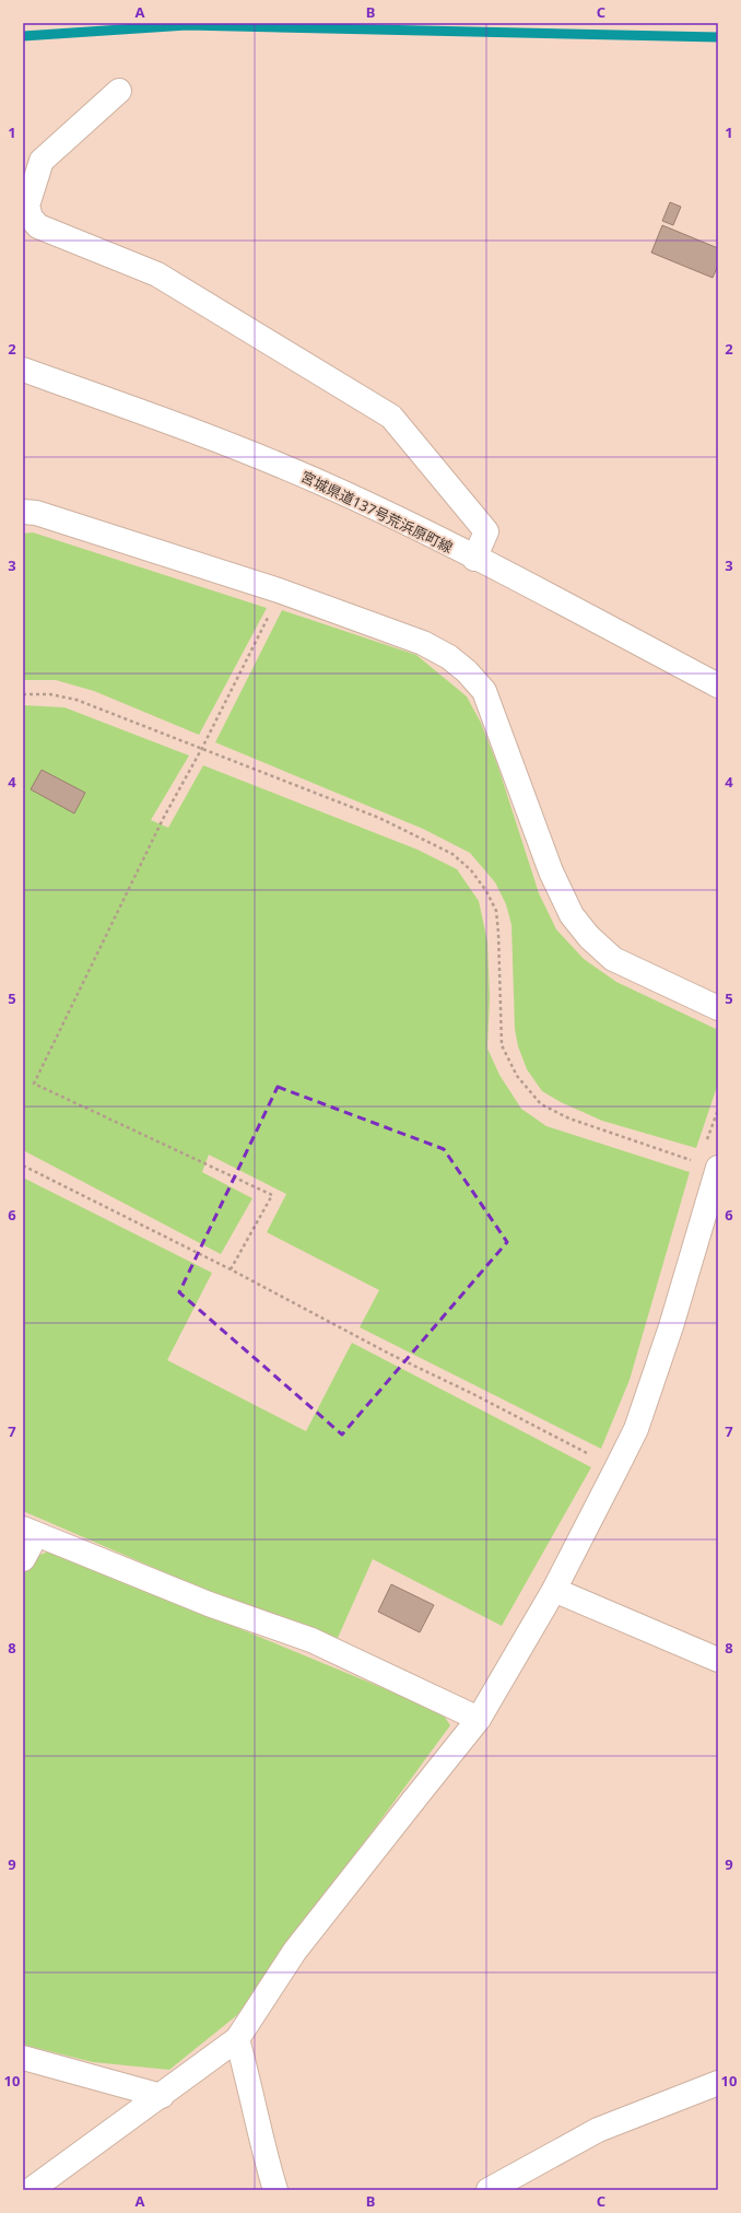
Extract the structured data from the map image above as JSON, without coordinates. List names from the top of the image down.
{
  "streets": {
    "street": ["宮城県道137号荒浜原町線"]
  },
  "grid": {
    "columns": ["A", "B", "C"],
    "rows": [
      "1",
      "2",
      "3",
      "4",
      "5",
      "6",
      "7",
      "8",
      "9",
      "10"
    ]
  }
}
